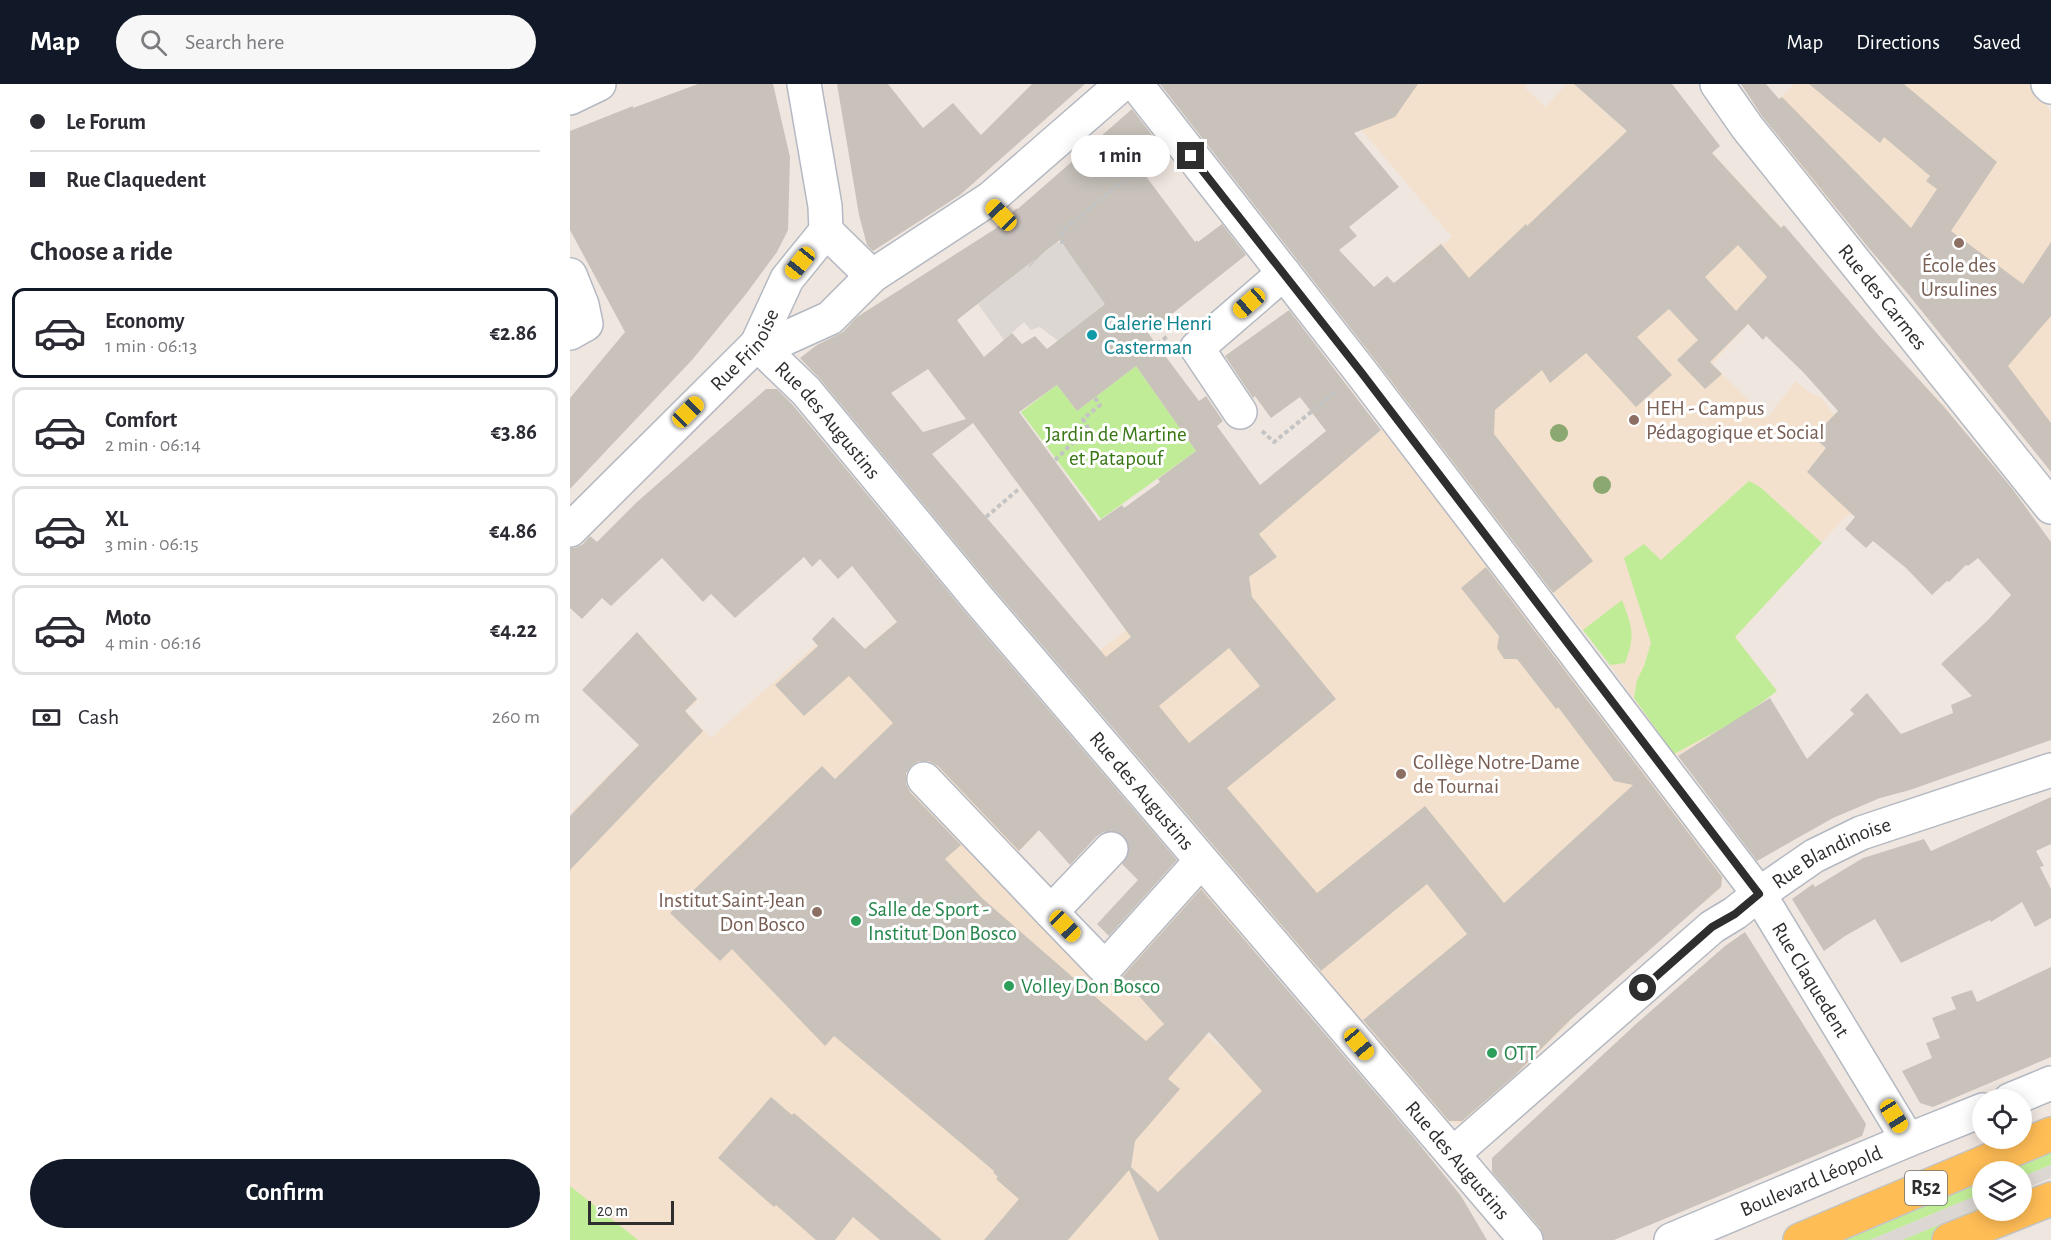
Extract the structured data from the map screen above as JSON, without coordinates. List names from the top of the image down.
{
  "streets": {
    "main road": ["R52"],
    "street": [
      "Rue des Carmes",
      "Rue Frinoise",
      "Rue des Augustins",
      "Rue Blandinoise",
      "Rue Claquedent",
      "Boulevard Léopold"
    ]
  },
  "crossings": [
    ["Rue Frinoise", "Rue des Augustins"],
    ["Rue des Augustins", "Rue Blandinoise"],
    ["Rue Blandinoise", "Rue Claquedent"],
    ["Rue Claquedent", "Boulevard Léopold"]
  ],
  "parks": ["Jardin de Martine et Patapouf"],
  "places": [
    "École des Ursulines",
    "Galerie Henri Casterman",
    "HEH - Campus Pédagogique et Social",
    "Collège Notre-Dame de Tournai",
    "Institut Saint-Jean Don Bosco",
    "Salle de Sport - Institut Don Bosco",
    "Volley Don Bosco",
    "OTT"
  ],
  "scale_bar": "20 m",
  "page": {
    "header": "Map",
    "search": "Search here",
    "nav": ["Map", "Directions", "Saved"],
    "banner": ["Le Forum", "Rue Claquedent"],
    "bubble": "1 min",
    "heading": "Choose a ride",
    "list": [
      {
        "name": "Economy",
        "note": "1 min · 06:13",
        "value": "€2.86"
      },
      {
        "name": "Comfort",
        "note": "2 min · 06:14",
        "value": "€3.86"
      },
      {
        "name": "XL",
        "note": "3 min · 06:15",
        "value": "€4.86"
      },
      {
        "name": "Moto",
        "note": "4 min · 06:16",
        "value": "€4.22"
      }
    ],
    "pay": ["Cash", "260 m"],
    "buttons": "Confirm",
    "scale": "20 m"
  }
}
